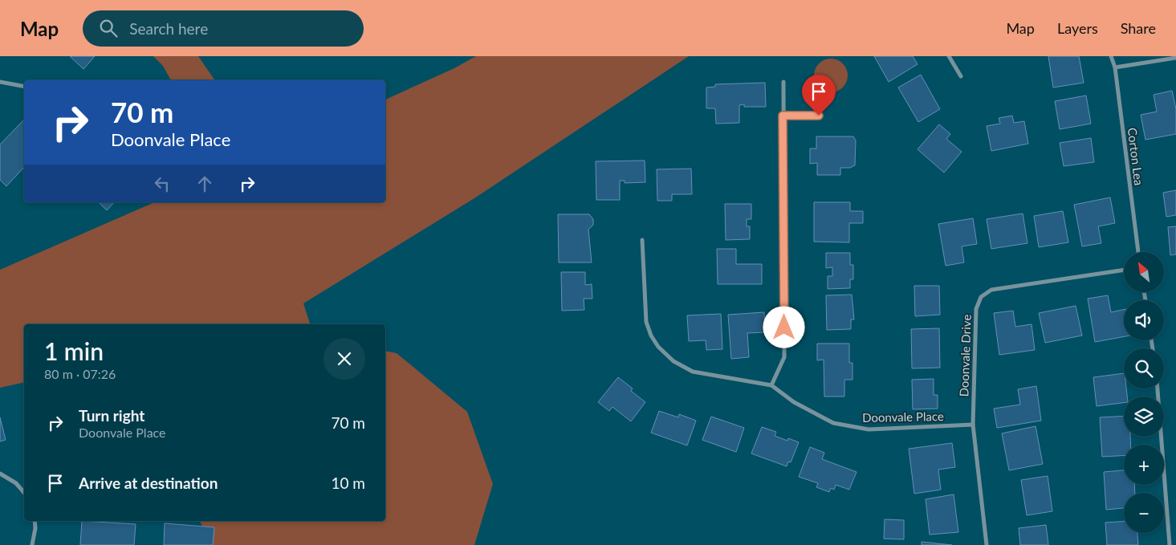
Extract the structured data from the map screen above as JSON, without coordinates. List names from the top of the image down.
{
  "streets": {
    "street": ["Corton Lea", "Doonvale Drive", "Doonvale Place"]
  },
  "crossings": [
    ["Doonvale Drive", "Doonvale Place"]
  ],
  "north": "top left",
  "page": {
    "header": "Map",
    "search": "Search here",
    "nav": ["Map", "Layers", "Share"],
    "turn": ["70 m", "Doonvale Place"],
    "map_buttons": ["+", "−"],
    "heading": ["1 min", "80 m · 07:26"],
    "list": [
      {
        "name": "Turn right",
        "note": "Doonvale Place",
        "value": "70 m"
      },
      {
        "name": "Arrive at destination",
        "value": "10 m"
      }
    ]
  }
}
